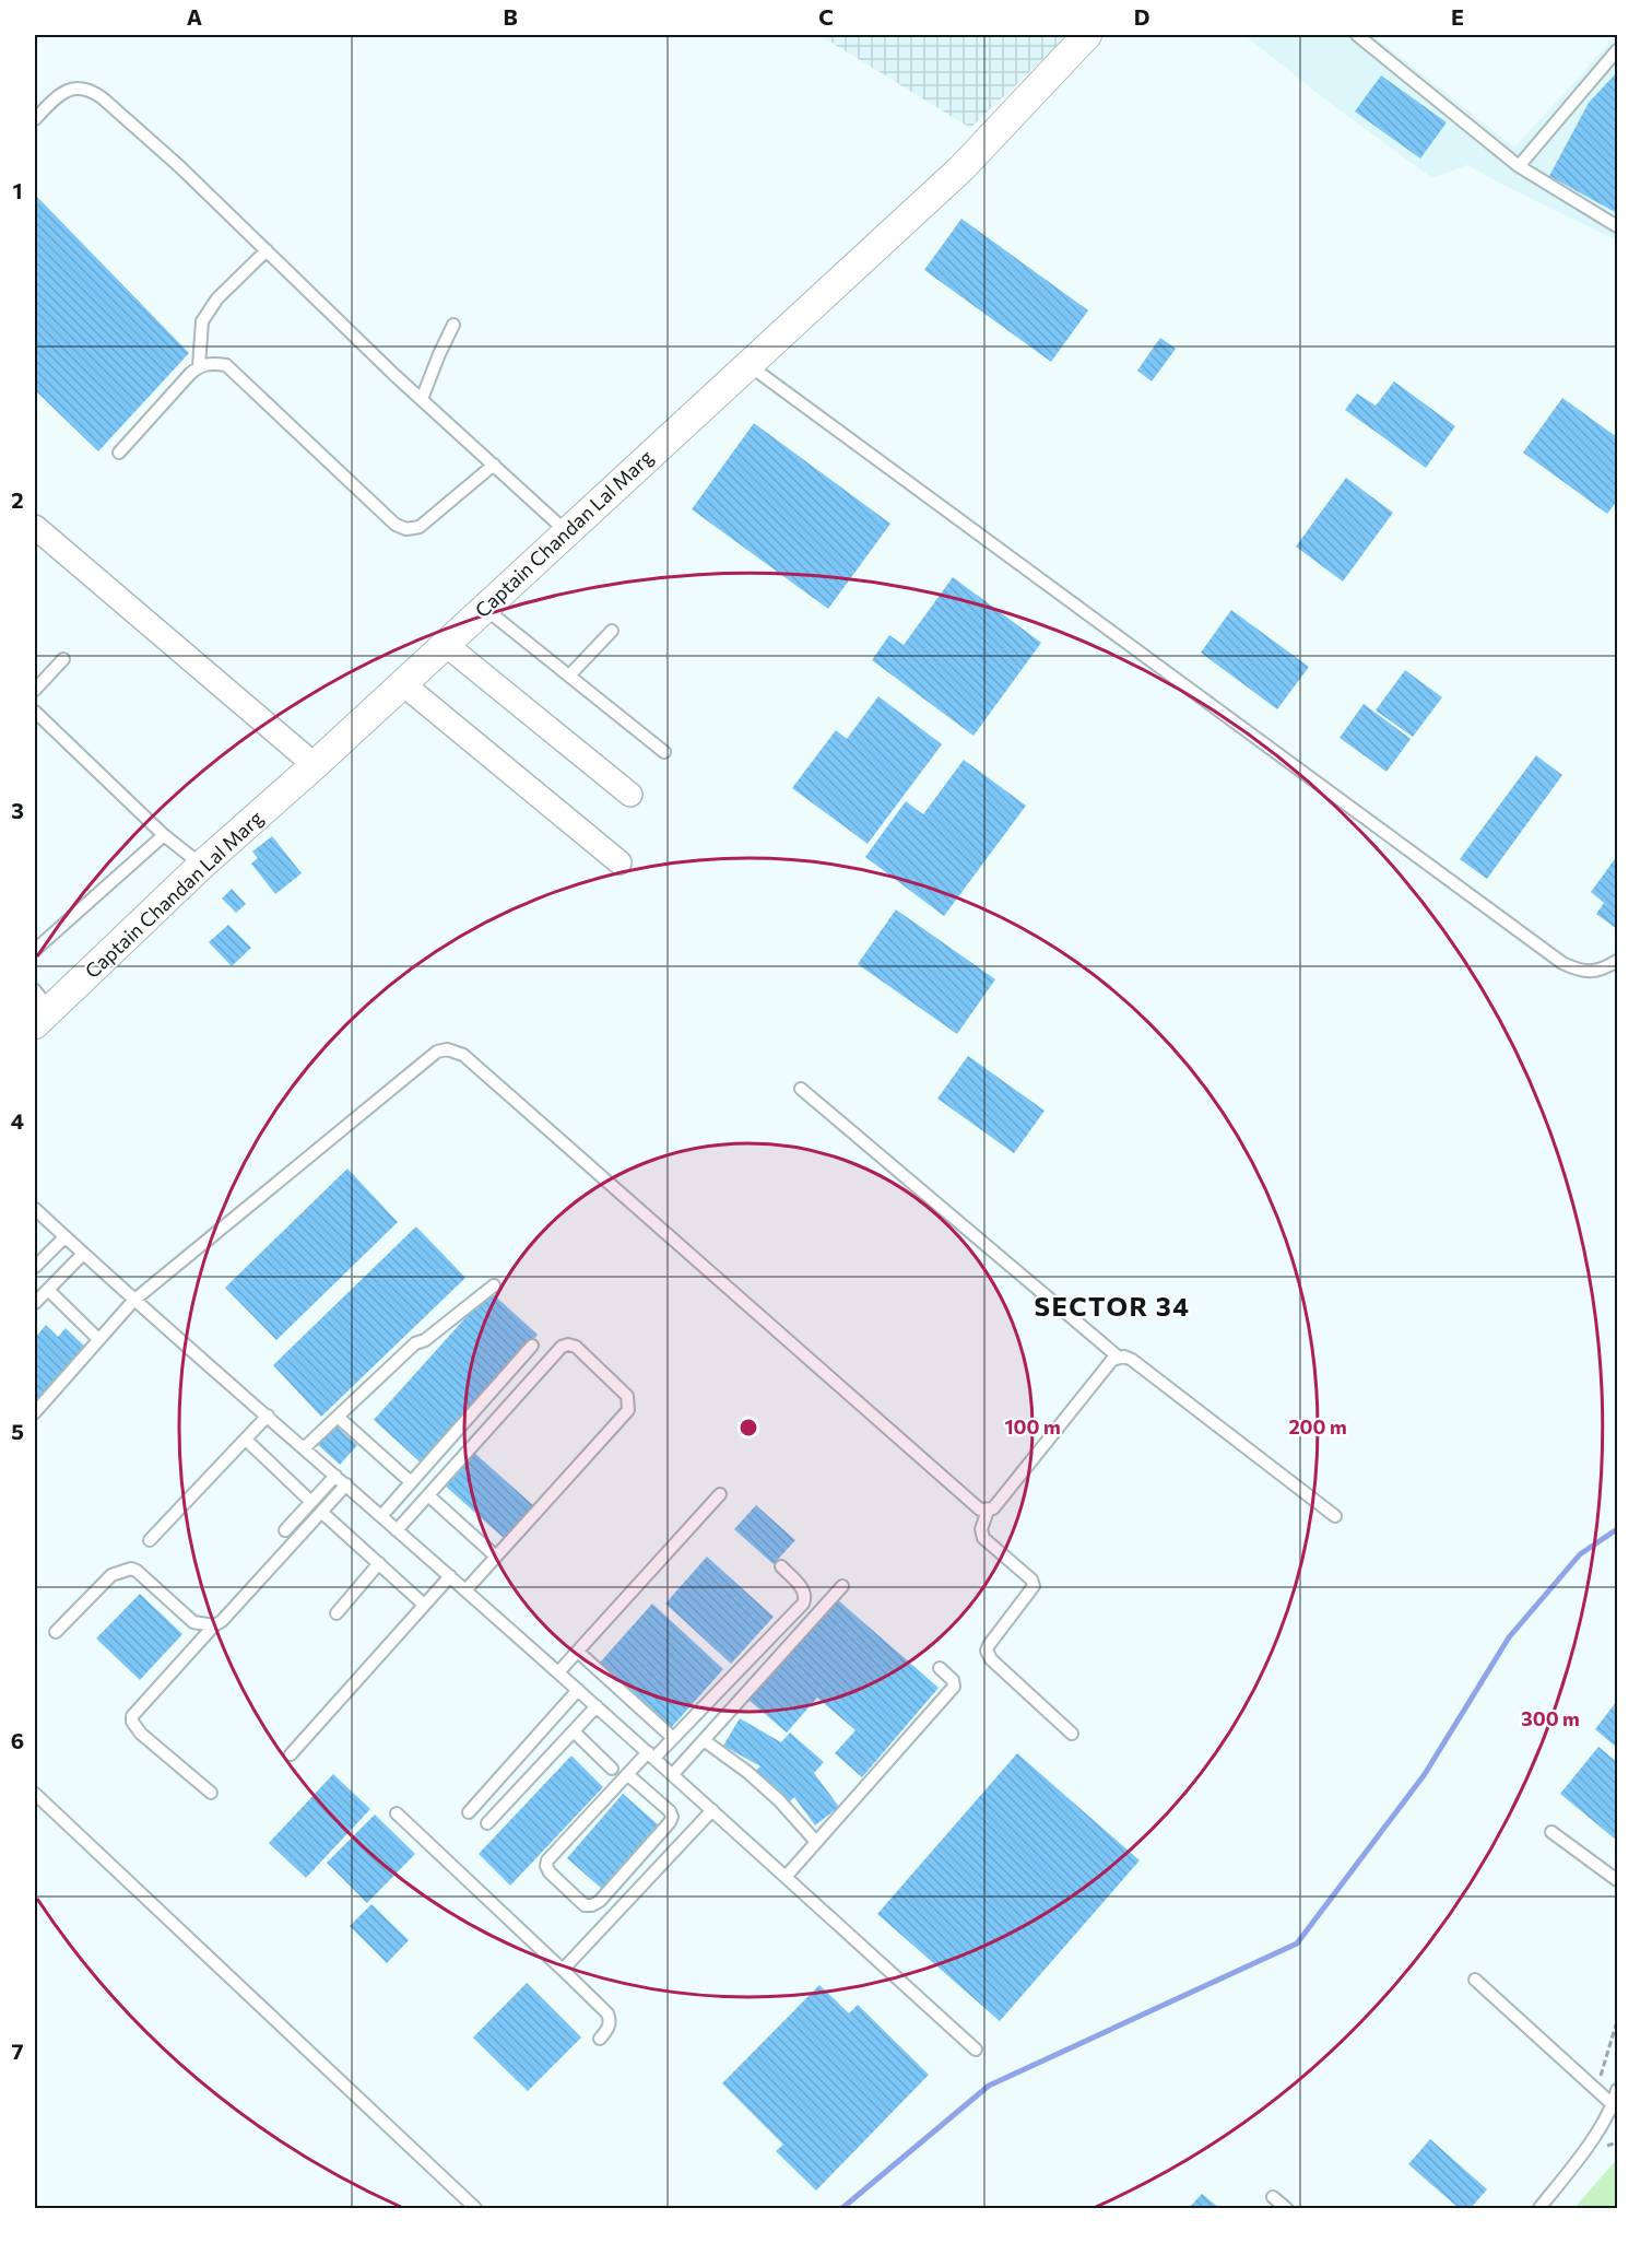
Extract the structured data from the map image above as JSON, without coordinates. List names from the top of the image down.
{
  "streets": {
    "street": ["Captain Chandan Lal Marg"]
  },
  "districts": ["SECTOR 34"],
  "grid": {
    "columns": [
      "A",
      "B",
      "C",
      "D",
      "E"
    ],
    "rows": [
      "1",
      "2",
      "3",
      "4",
      "5",
      "6",
      "7"
    ]
  },
  "rings": ["100 m", "200 m", "300 m"]
}
